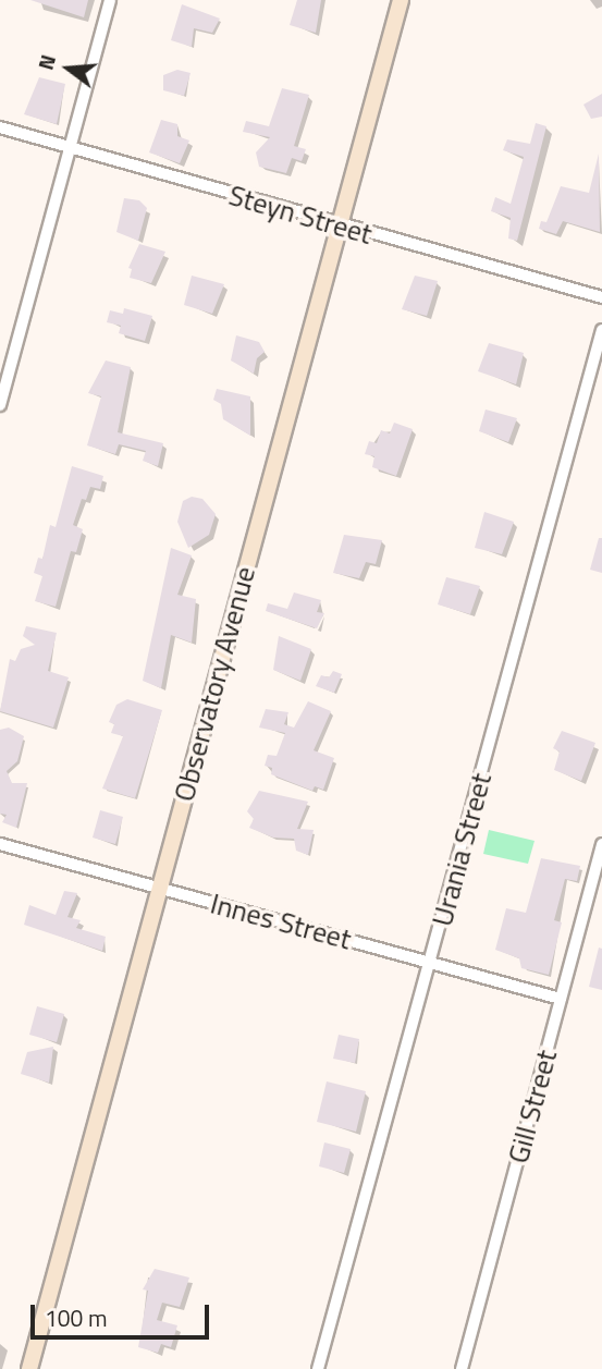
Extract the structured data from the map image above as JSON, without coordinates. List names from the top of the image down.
{
  "streets": {
    "main road": ["Observatory Avenue"],
    "street": [
      "Steyn Street",
      "Urania Street",
      "Innes Street",
      "Gill Street"
    ]
  },
  "crossings": [
    ["Steyn Street", "Observatory Avenue"],
    ["Observatory Avenue", "Innes Street"],
    ["Urania Street", "Innes Street"],
    ["Innes Street", "Gill Street"]
  ],
  "scale_bar": "100 m",
  "north": "left"
}
